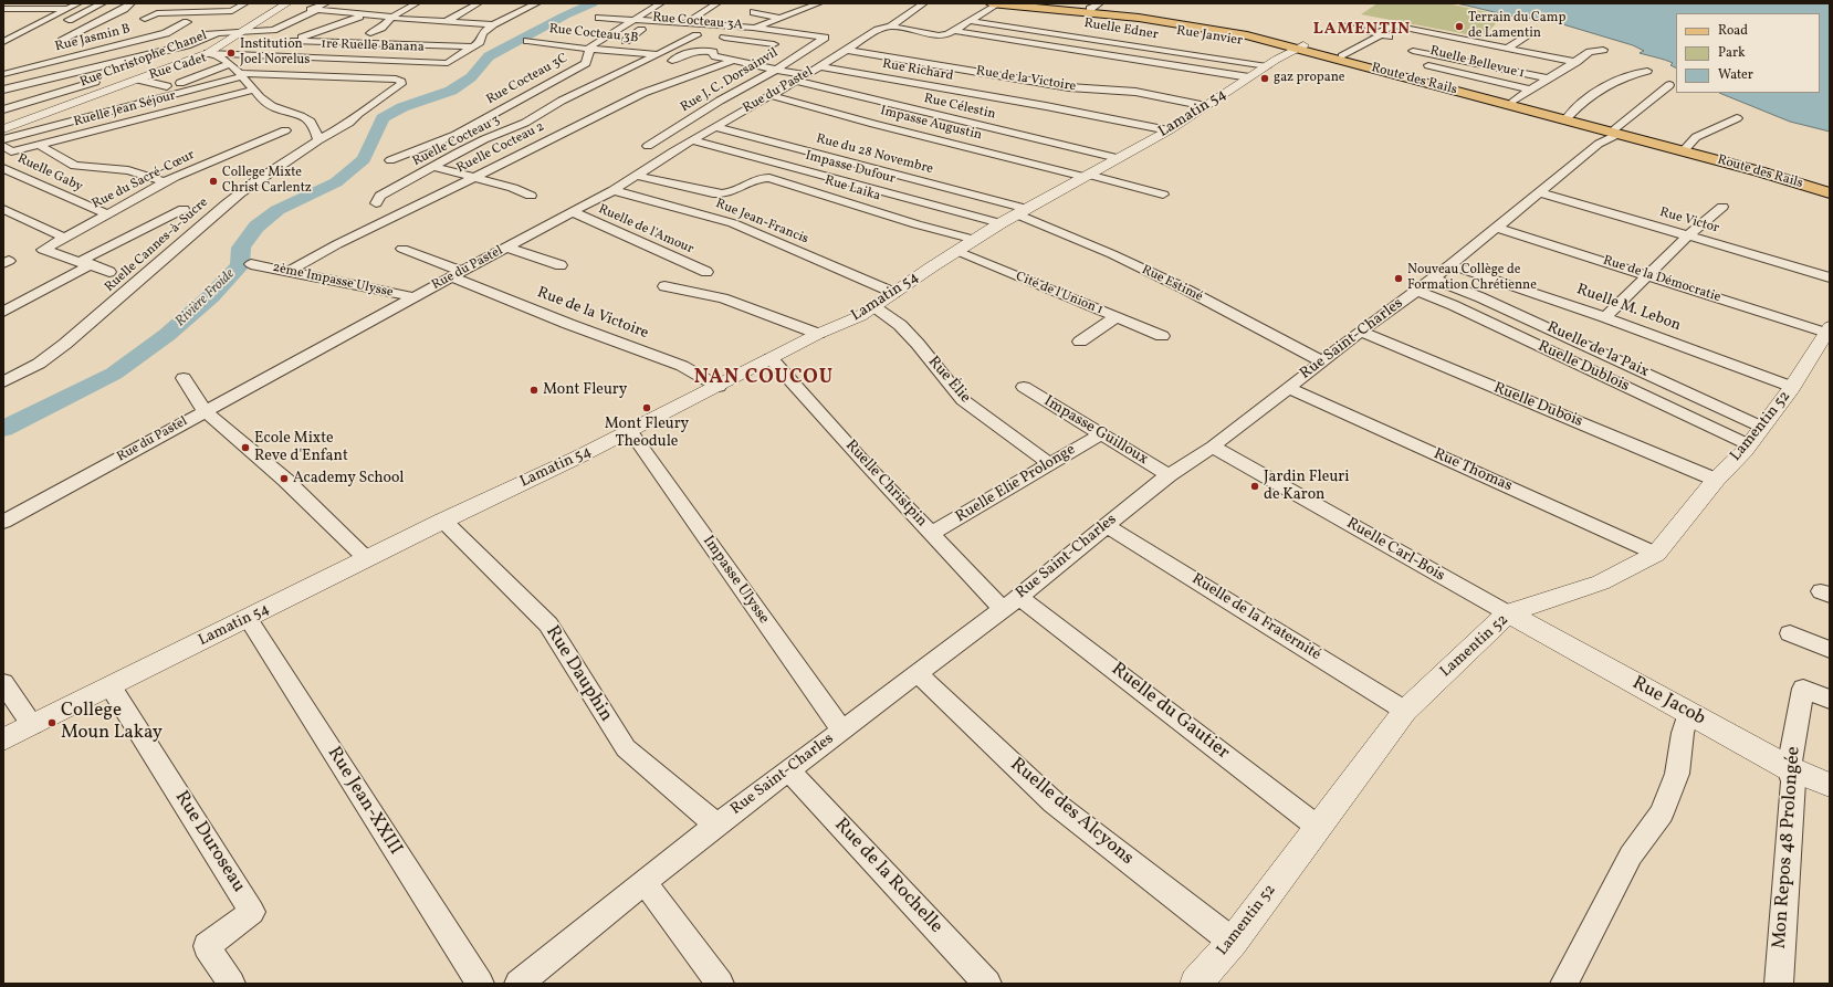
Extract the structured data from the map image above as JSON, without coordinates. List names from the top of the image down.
{
  "streets": {
    "main road": ["Route des Rails"],
    "street": [
      "Rue Cocteau 3A",
      "Ruelle Edner",
      "Rue Cocteau 3B",
      "Rue Janvier",
      "Rue Jasmin B",
      "1re Ruelle Banana",
      "Rue Christophe Chanel",
      "Ruelle Bellevue 1",
      "Rue Cadet",
      "Rue Richard",
      "Rue Cocteau 3C",
      "Rue de la Victoire",
      "Rue J. C. Dorsainvil",
      "Rue du Pastel",
      "Rue Célestin",
      "Ruelle Jean Séjour",
      "Lamatin 54",
      "Impasse Augustin",
      "Ruelle Cocteau 3",
      "Ruelle Cocteau 2",
      "Rue du 28 Novembre",
      "Impasse Dufour",
      "Ruelle Gaby",
      "Rue du Sacré-Cœur",
      "Rue Laika",
      "Rue Victor",
      "Rue Jean-Francis",
      "Ruelle de l'Amour",
      "Ruelle Cannes-à-Sucre",
      "Rue de la Démocratie",
      "2ème Impasse Ulysse",
      "Rue Estimé",
      "Cité de l'Union 1",
      "Ruelle M. Lebon",
      "Rue Saint-Charles",
      "Ruelle de la Paix",
      "Ruelle Dublois",
      "Rue Élie",
      "Ruelle Dubois",
      "Lamentin 52",
      "Impasse Guilloux",
      "Rue Thomas",
      "Ruelle Christpin",
      "Ruelle Elie Prolonge",
      "Ruelle Carl-Bois",
      "Impasse Ulysse",
      "Ruelle de la Fraternité",
      "Rue Dauphin",
      "Rue Jacob",
      "Ruelle du Gautier",
      "Rue Jean-XXIII",
      "Ruelle des Alcyons",
      "Rue Duroseau",
      "Mon Repos 48 Prolongée",
      "Rue de la Rochelle"
    ]
  },
  "crossings": [
    ["Rue Cocteau 3A", "Rue Cocteau 3C"],
    ["Rue Cocteau 3A", "Ruelle Cocteau 3"],
    ["Ruelle Edner", "Rue Janvier"],
    ["Ruelle Edner", "Lamatin 54"],
    ["Rue Cocteau 3B", "Rue Cocteau 3C"],
    ["Rue Cocteau 3B", "Ruelle Cocteau 3"],
    ["Rue Janvier", "Lamatin 54"],
    ["1re Ruelle Banana", "Rue Christophe Chanel"],
    ["Rue Richard", "Rue du Pastel"],
    ["Rue Richard", "Lamatin 54"],
    ["Rue de la Victoire", "Rue du Pastel"],
    ["Rue de la Victoire", "Lamatin 54"],
    ["Route des Rails", "Lamatin 54"],
    ["Route des Rails", "Rue Saint-Charles"],
    ["Rue J. C. Dorsainvil", "Rue Célestin"],
    ["Rue du Pastel", "Rue Célestin"],
    ["Rue du Pastel", "Impasse Augustin"],
    ["Rue du Pastel", "Rue du 28 Novembre"],
    ["Rue du Pastel", "Impasse Dufour"],
    ["Rue du Pastel", "Rue Laika"],
    ["Rue du Pastel", "Rue Jean-Francis"],
    ["Rue du Pastel", "Ruelle de l'Amour"],
    ["Rue du Pastel", "2ème Impasse Ulysse"],
    ["Rue Célestin", "Lamatin 54"],
    ["Rue Célestin", "Ruelle Cocteau 2"],
    ["Lamatin 54", "Impasse Augustin"],
    ["Lamatin 54", "Rue du 28 Novembre"],
    ["Lamatin 54", "Impasse Dufour"],
    ["Lamatin 54", "Rue Laika"],
    ["Lamatin 54", "Rue Jean-Francis"],
    ["Lamatin 54", "Rue Estimé"],
    ["Lamatin 54", "Cité de l'Union 1"],
    ["Lamatin 54", "Rue Élie"],
    ["Lamatin 54", "Ruelle Christpin"],
    ["Lamatin 54", "Impasse Ulysse"],
    ["Lamatin 54", "Rue Dauphin"],
    ["Lamatin 54", "Rue Jean-XXIII"],
    ["Lamatin 54", "Rue Duroseau"],
    ["Ruelle Cocteau 2", "2ème Impasse Ulysse"],
    ["Rue du 28 Novembre", "Rue Estimé"],
    ["Ruelle Gaby", "Rue du Sacré-Cœur"],
    ["Rue Victor", "Rue Saint-Charles"],
    ["Rue de la Démocratie", "Rue Saint-Charles"],
    ["Rue de la Démocratie", "Lamentin 52"],
    ["Rue Estimé", "Rue Saint-Charles"],
    ["Ruelle M. Lebon", "Rue Saint-Charles"],
    ["Ruelle M. Lebon", "Lamentin 52"],
    ["Rue Saint-Charles", "Ruelle de la Paix"],
    ["Rue Saint-Charles", "Ruelle Dublois"],
    ["Rue Saint-Charles", "Ruelle Dubois"],
    ["Rue Saint-Charles", "Impasse Guilloux"],
    ["Rue Saint-Charles", "Rue Thomas"],
    ["Rue Saint-Charles", "Ruelle Christpin"],
    ["Rue Saint-Charles", "Ruelle Carl-Bois"],
    ["Rue Saint-Charles", "Impasse Ulysse"],
    ["Rue Saint-Charles", "Ruelle de la Fraternité"],
    ["Rue Saint-Charles", "Rue Dauphin"],
    ["Rue Saint-Charles", "Ruelle du Gautier"],
    ["Rue Saint-Charles", "Ruelle des Alcyons"],
    ["Rue Saint-Charles", "Rue de la Rochelle"],
    ["Ruelle de la Paix", "Ruelle Dublois"],
    ["Ruelle de la Paix", "Lamentin 52"],
    ["Ruelle Dublois", "Lamentin 52"],
    ["Rue Élie", "Ruelle Elie Prolonge"],
    ["Ruelle Dubois", "Lamentin 52"],
    ["Lamentin 52", "Rue Thomas"],
    ["Lamentin 52", "Ruelle Carl-Bois"],
    ["Lamentin 52", "Ruelle de la Fraternité"],
    ["Lamentin 52", "Rue Jacob"],
    ["Lamentin 52", "Ruelle du Gautier"],
    ["Lamentin 52", "Ruelle des Alcyons"],
    ["Impasse Guilloux", "Ruelle Elie Prolonge"],
    ["Ruelle Christpin", "Ruelle Elie Prolonge"],
    ["Ruelle Christpin", "Ruelle du Gautier"],
    ["Ruelle Carl-Bois", "Rue Jacob"],
    ["Rue Jacob", "Mon Repos 48 Prolongée"]
  ],
  "districts": ["LAMENTIN", "NAN COUCOU"],
  "water": ["Rivière Froide"],
  "places": [
    "Terrain du Camp de Lamentin",
    "Institution Joel Norelus",
    "gaz propane",
    "College Mixte Christ Carlentz",
    "Nouveau Collège de Formation Chrétienne",
    "Mont Fleury",
    "Mont Fleury Theodule",
    "Ecole Mixte Reve d'Enfant",
    "Academy School",
    "Jardin Fleuri de Karon",
    "College Moun Lakay"
  ],
  "legend": ["Road", "Park", "Water"]
}
